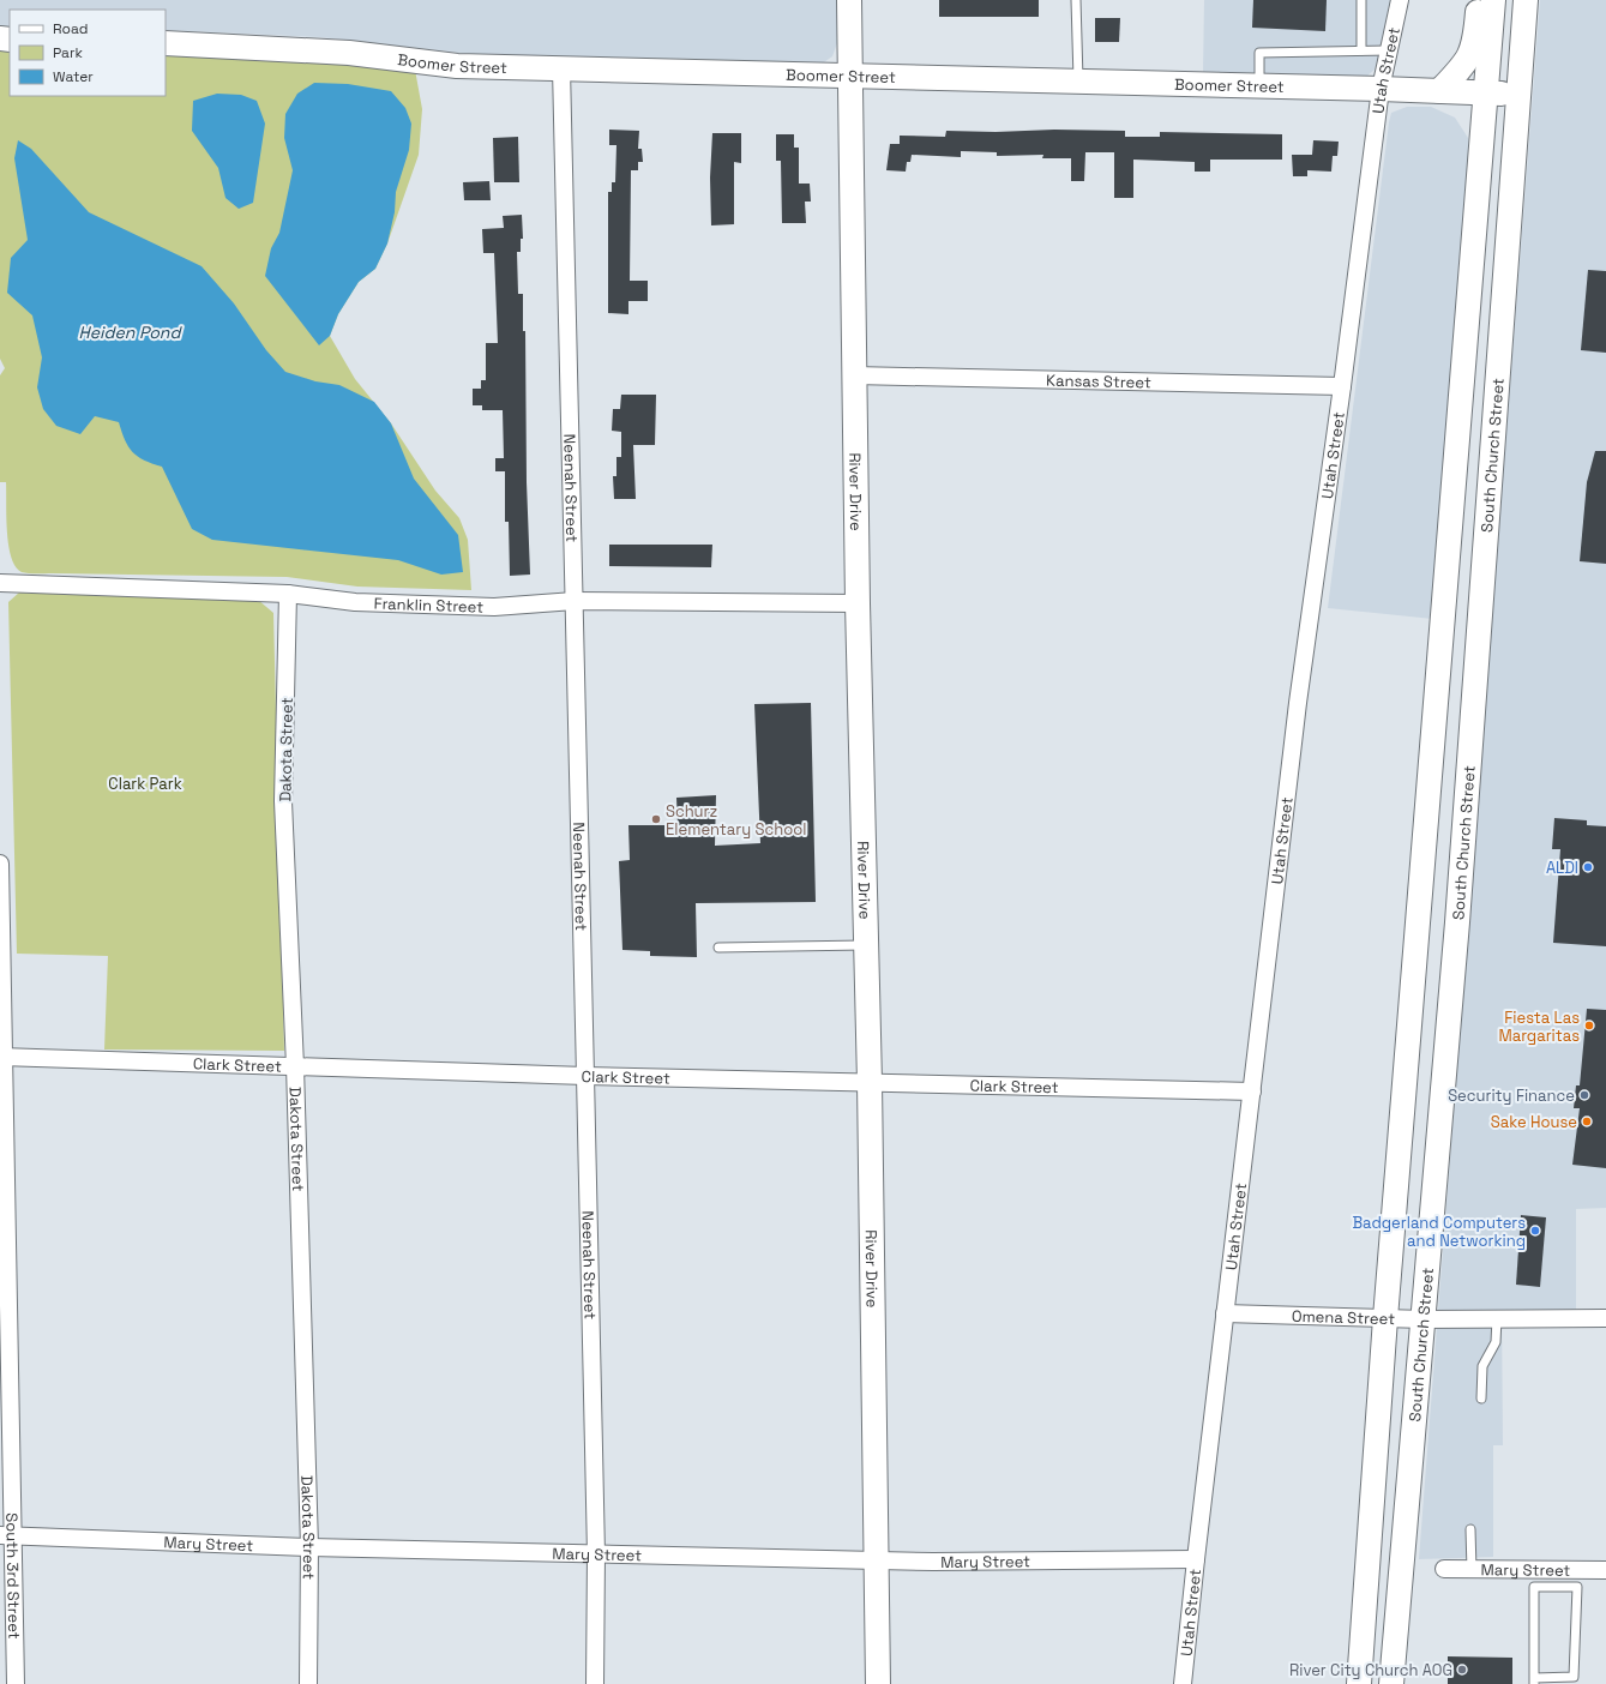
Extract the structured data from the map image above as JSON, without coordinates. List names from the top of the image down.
{
  "streets": {
    "main road": ["Boomer Street", "South Church Street", "River Drive"],
    "street": [
      "Utah Street",
      "Kansas Street",
      "Neenah Street",
      "Franklin Street",
      "Dakota Street",
      "Clark Street",
      "Omena Street",
      "Mary Street",
      "South 3rd Street"
    ]
  },
  "crossings": [
    ["Boomer Street", "Utah Street"],
    ["Boomer Street", "South Church Street"],
    ["Boomer Street", "Neenah Street"],
    ["Boomer Street", "River Drive"],
    ["Utah Street", "Kansas Street"],
    ["Utah Street", "Clark Street"],
    ["Utah Street", "Omena Street"],
    ["Utah Street", "Mary Street"],
    ["Kansas Street", "River Drive"],
    ["South Church Street", "Omena Street"],
    ["Neenah Street", "Franklin Street"],
    ["Neenah Street", "Clark Street"],
    ["Neenah Street", "Mary Street"],
    ["River Drive", "Franklin Street"],
    ["River Drive", "Clark Street"],
    ["River Drive", "Mary Street"],
    ["Franklin Street", "Dakota Street"],
    ["Dakota Street", "Clark Street"],
    ["Dakota Street", "Mary Street"],
    ["Clark Street", "South 3rd Street"],
    ["Mary Street", "South 3rd Street"]
  ],
  "water": ["Heiden Pond"],
  "parks": ["Clark Park"],
  "places": [
    "Schurz Elementary School",
    "ALDI",
    "Fiesta Las Margaritas",
    "Security Finance",
    "Sake House",
    "Badgerland Computers and Networking",
    "River City Church AOG"
  ],
  "legend": ["Road", "Park", "Water"]
}
